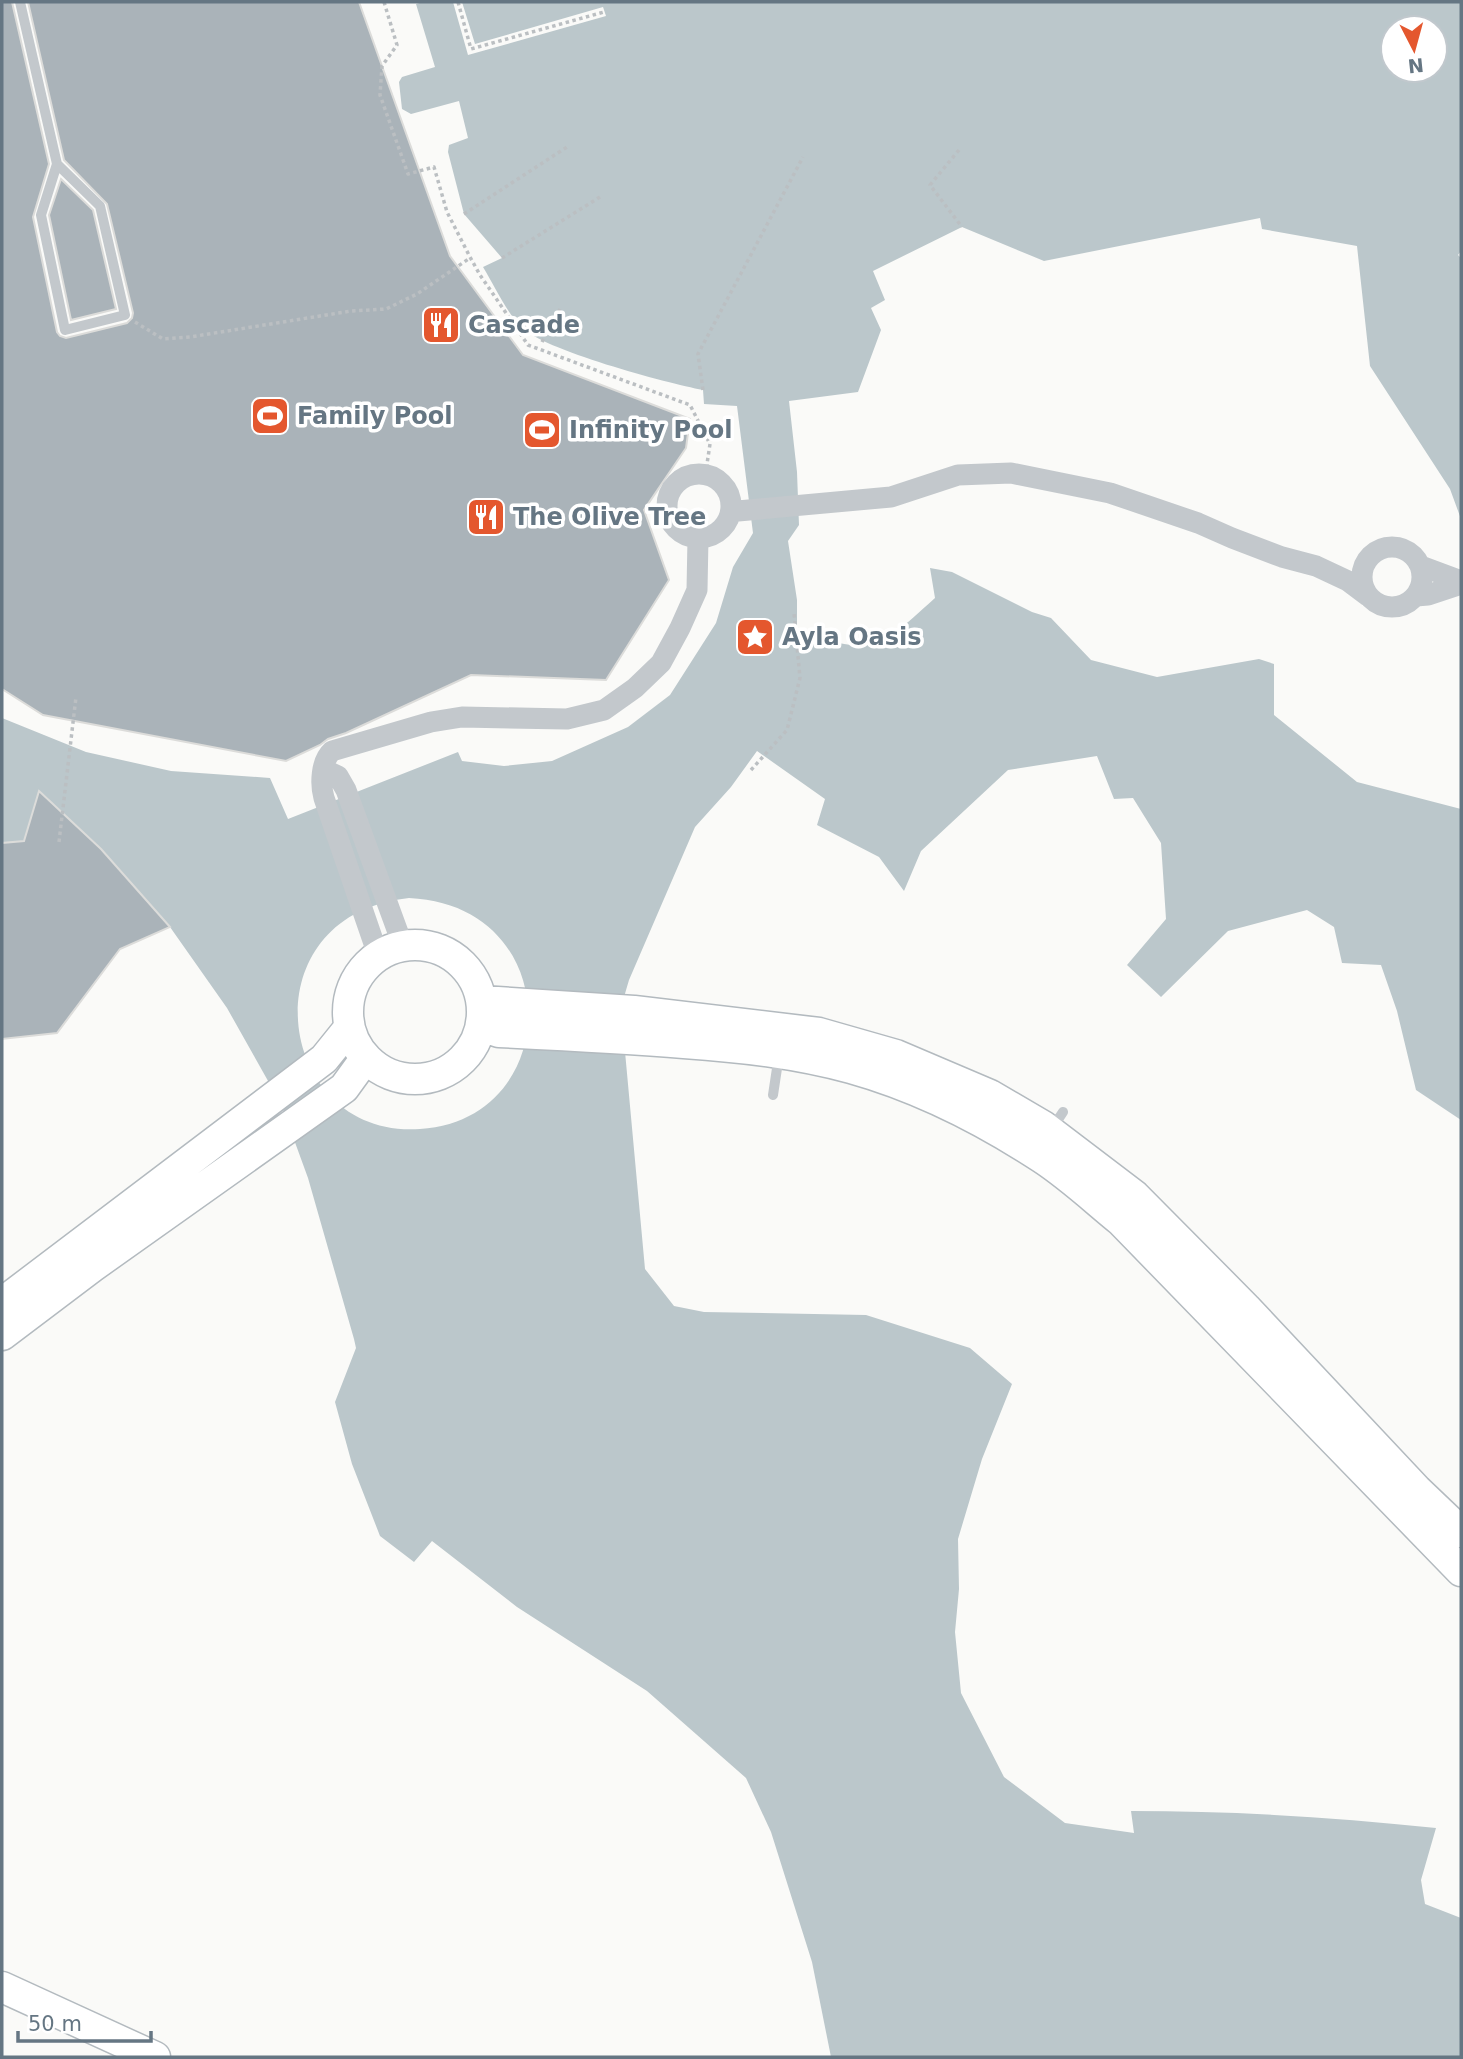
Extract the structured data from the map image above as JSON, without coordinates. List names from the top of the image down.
{
  "places": {
    "restaurant": ["Cascade", "The Olive Tree"],
    "sports": ["Family Pool", "Infinity Pool"],
    "place": ["Ayla Oasis"]
  },
  "scale_bar": "50 m",
  "north": "bottom"
}
